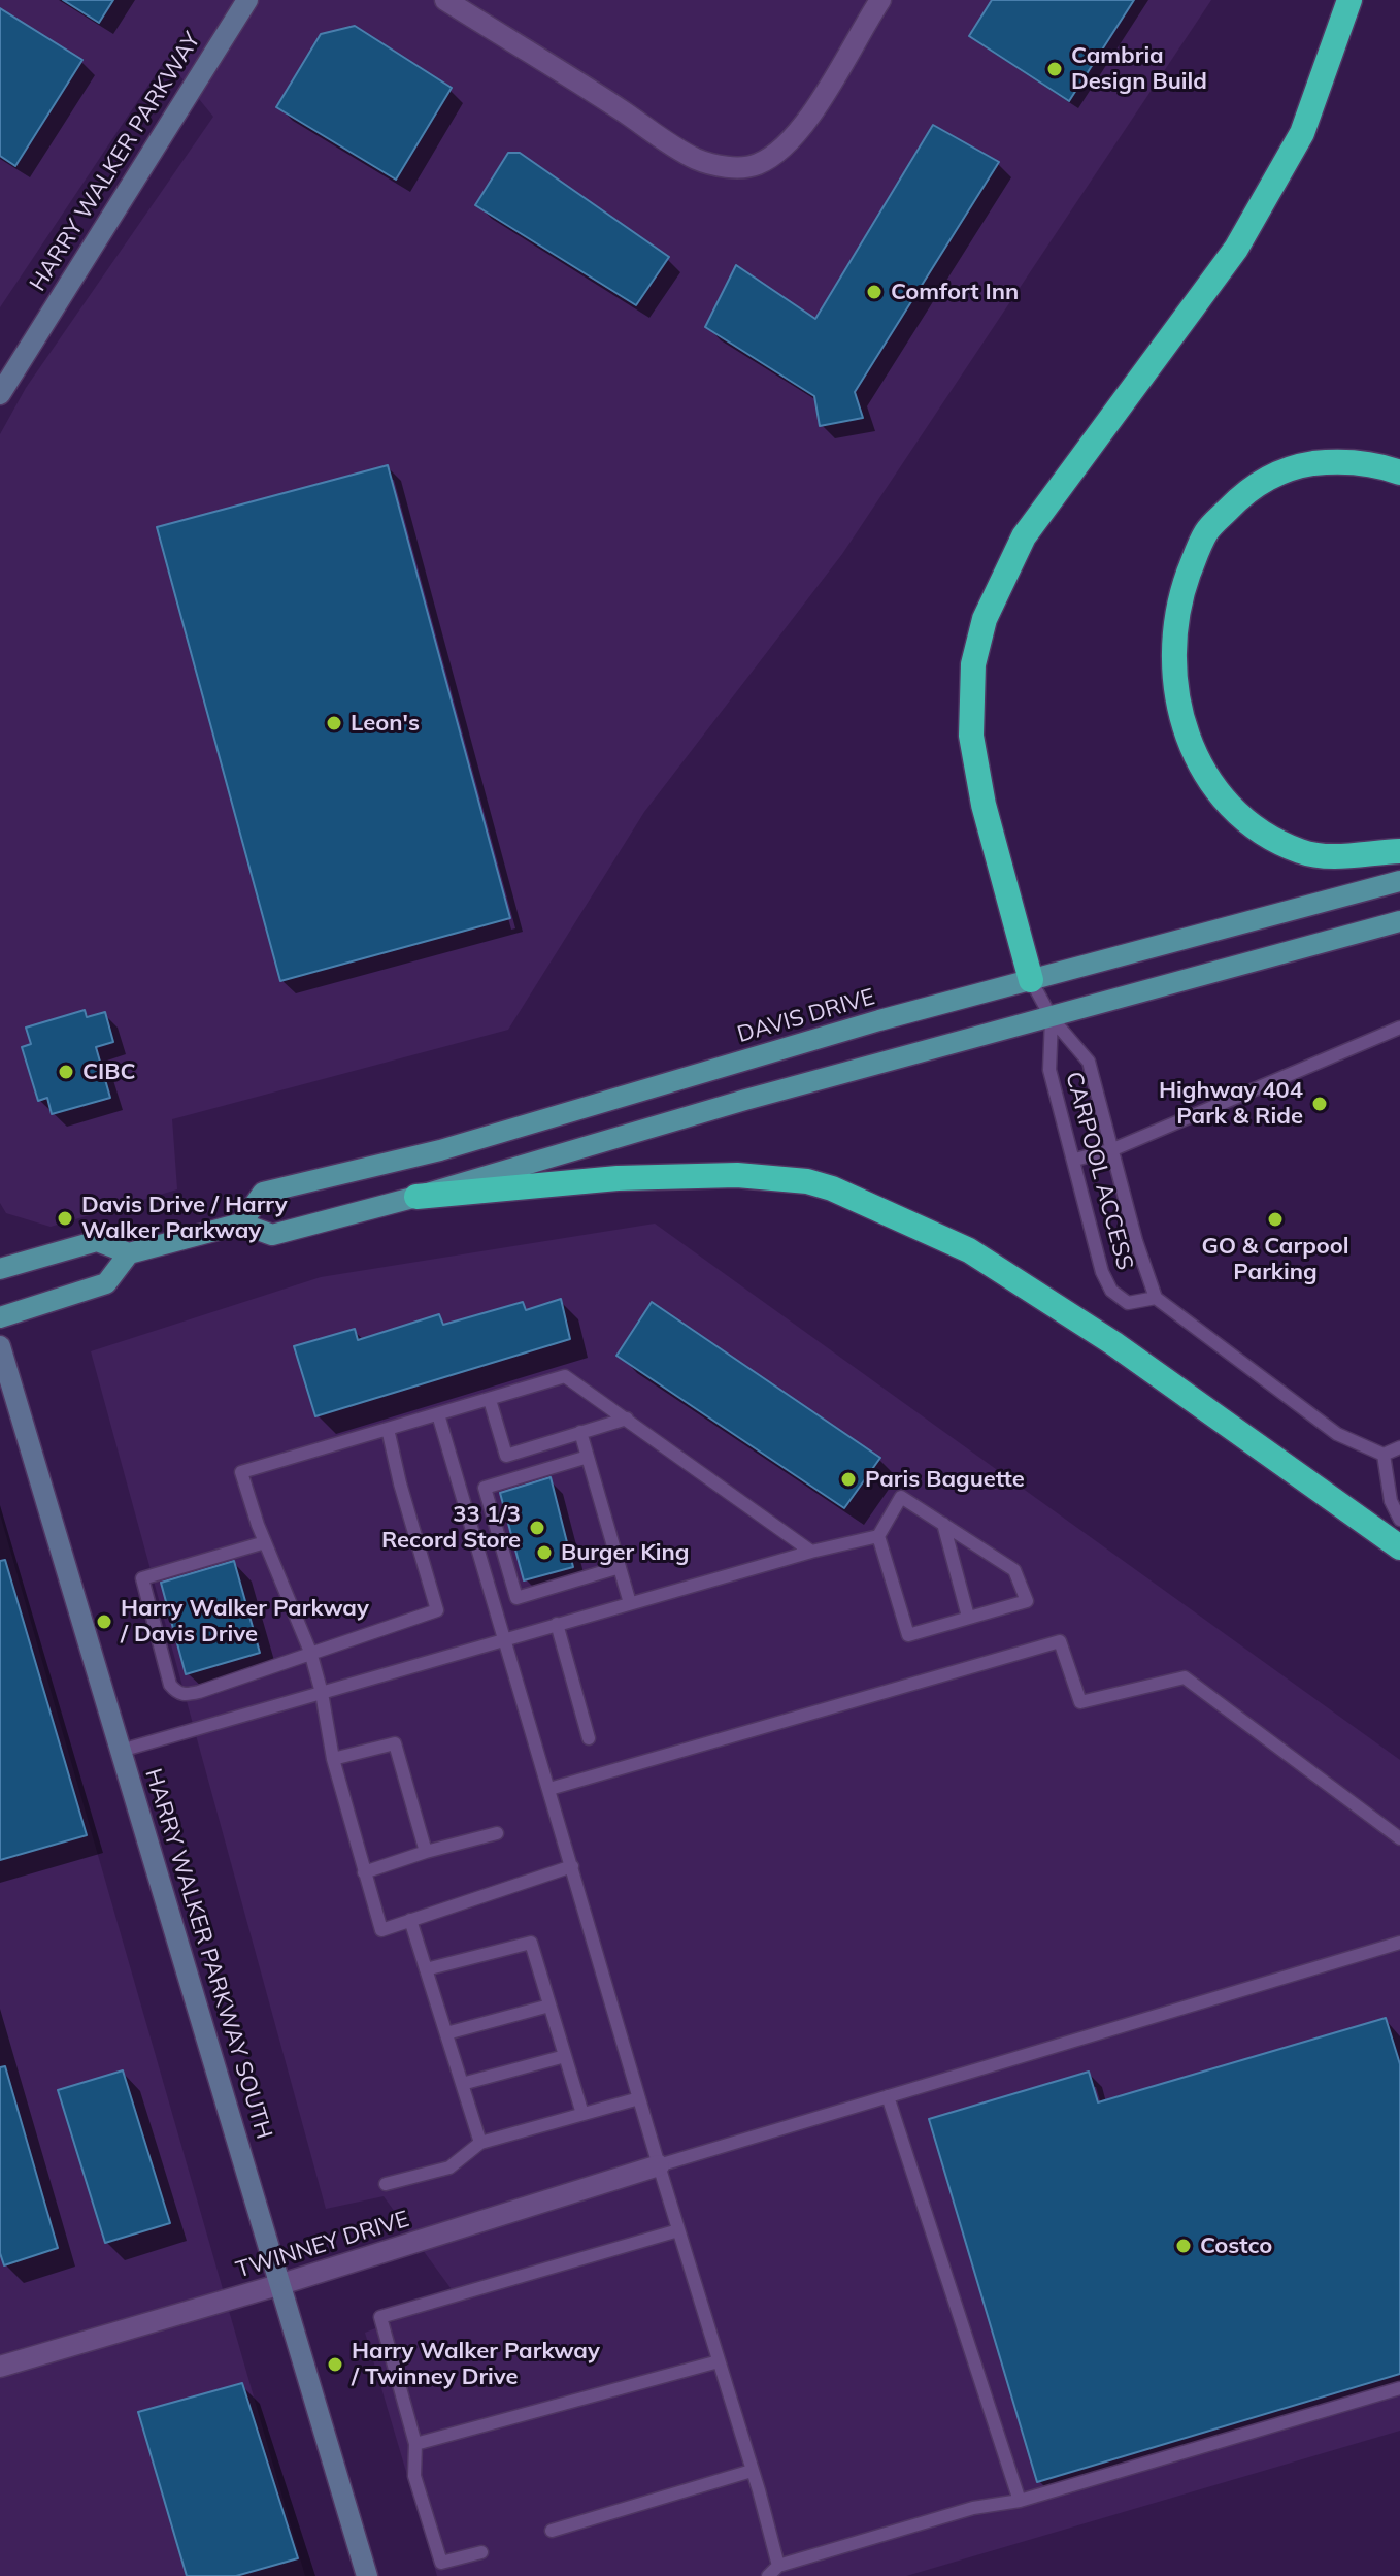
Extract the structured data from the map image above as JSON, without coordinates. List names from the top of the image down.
{
  "streets": {
    "main road": ["DAVIS DRIVE"],
    "street": ["HARRY WALKER PARKWAY", "HARRY WALKER PARKWAY SOUTH", "TWINNEY DRIVE"],
    "lane": ["CARPOOL ACCESS"]
  },
  "crossings": [
    ["HARRY WALKER PARKWAY SOUTH", "TWINNEY DRIVE"]
  ],
  "places": [
    "Cambria Design Build",
    "Comfort Inn",
    "Leon's",
    "CIBC",
    "Highway 404 Park & Ride",
    "Davis Drive / Harry Walker Parkway",
    "GO & Carpool Parking",
    "Paris Baguette",
    "33 1/3 Record Store",
    "Burger King",
    "Harry Walker Parkway / Davis Drive",
    "Costco",
    "Harry Walker Parkway / Twinney Drive"
  ]
}
